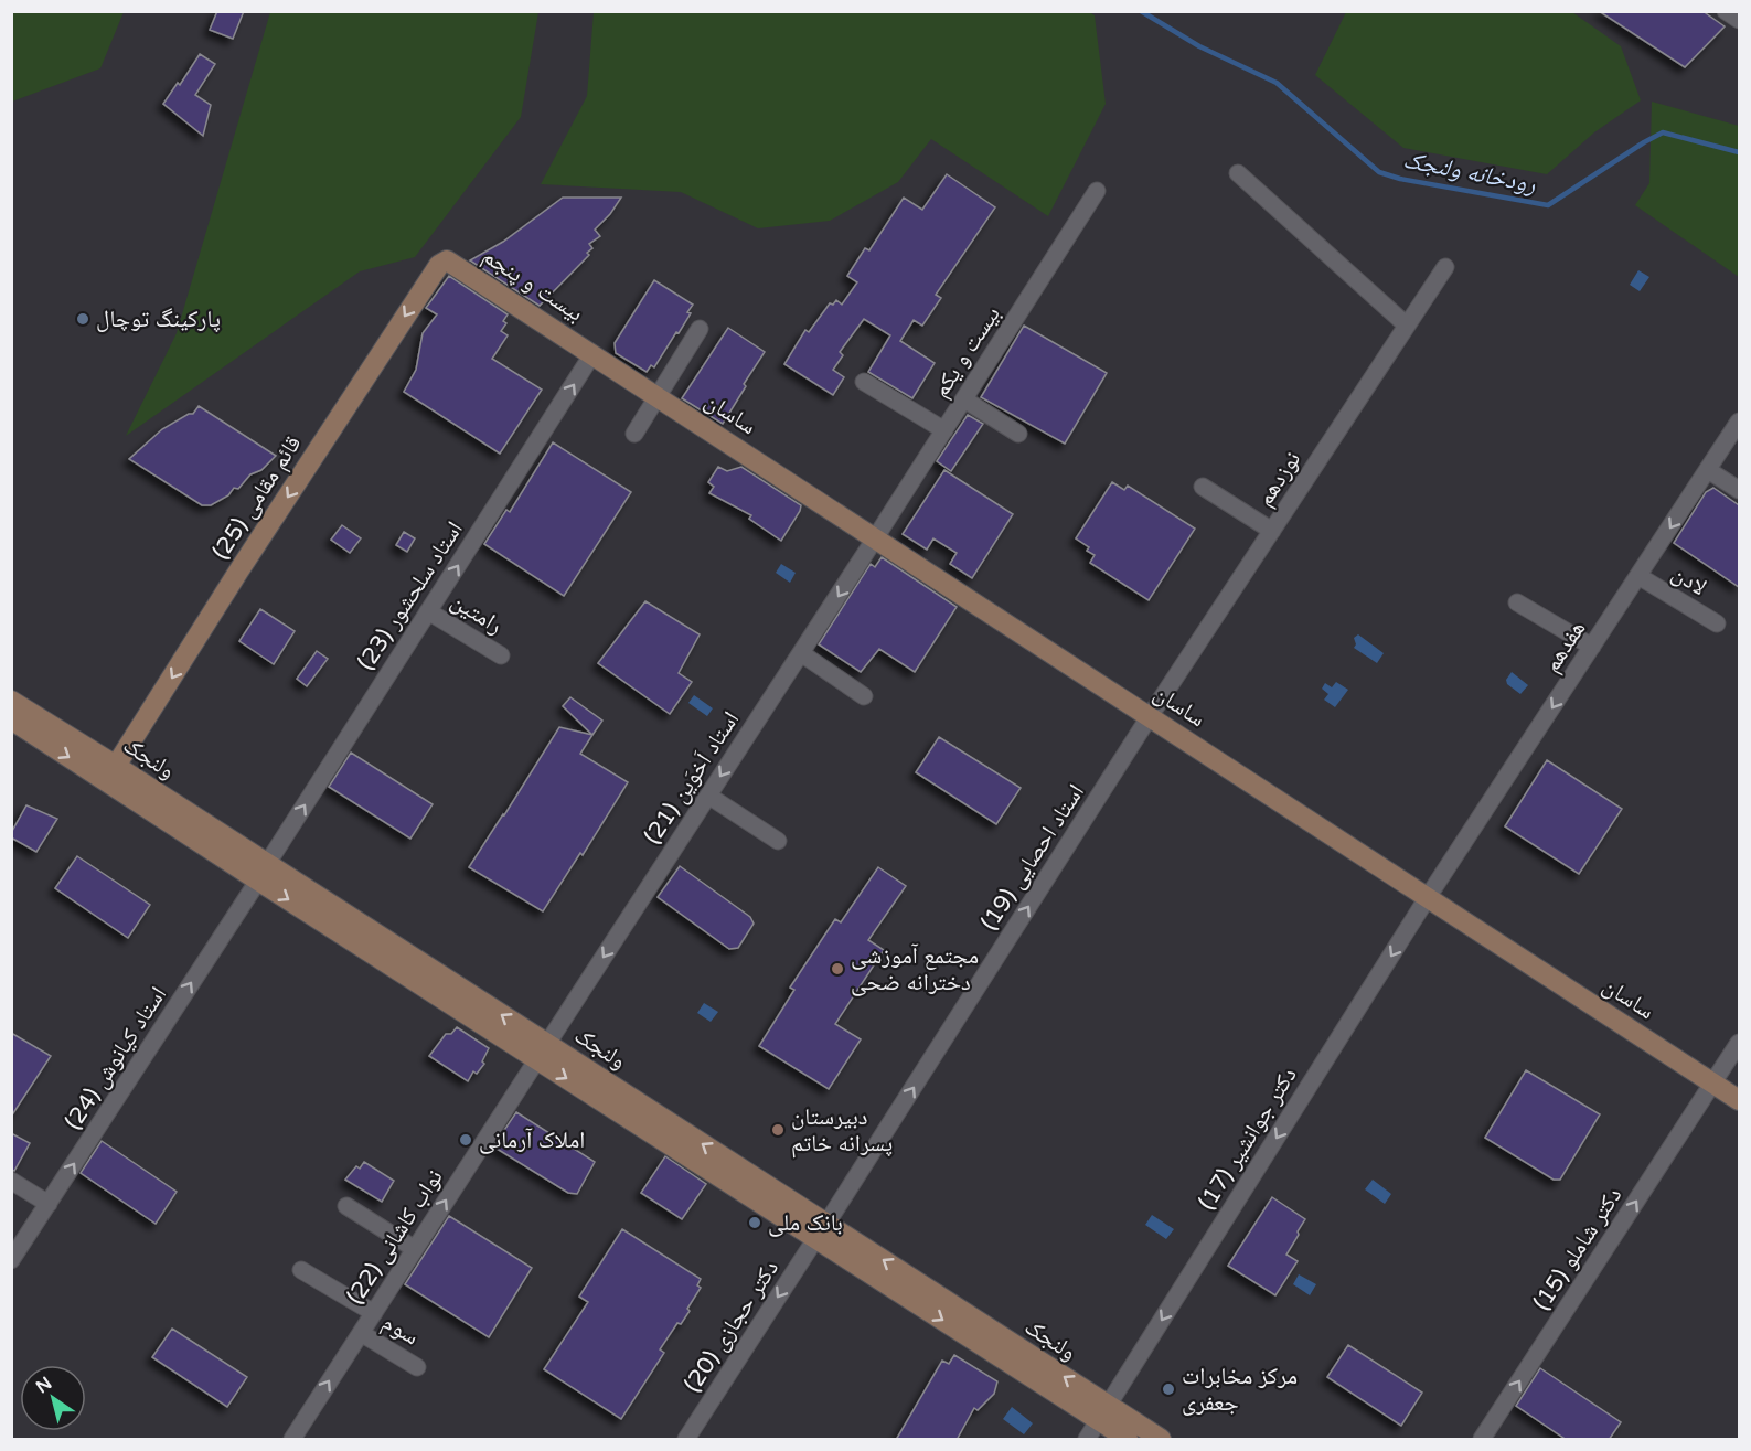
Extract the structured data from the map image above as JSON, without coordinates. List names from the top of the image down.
{
  "streets": {
    "street": [
      "بیست و پنجم",
      "بیست و یکم",
      "ساسان",
      "نوزدهم",
      "قائم مقامی (25)",
      "لادن",
      "استاد سلحشور (23)",
      "رامتین",
      "هفدهم",
      "ولنجک",
      "استاد اَخوَين (21)",
      "استاد احصایی (19)",
      "استاد کیانوش (24)",
      "دکتر جوانشیر (17)",
      "نواب کاشانی (22)",
      "دکتر شاملو (15)",
      "دکتر حجازی (20)",
      "سوم"
    ]
  },
  "crossings": [
    ["بیست و پنجم", "ساسان"],
    ["بیست و پنجم", "قائم مقامی (25)"],
    ["بیست و پنجم", "استاد سلحشور (23)"],
    ["بیست و یکم", "ساسان"],
    ["بیست و یکم", "استاد اَخوَين (21)"],
    ["ساسان", "نوزدهم"],
    ["ساسان", "استاد سلحشور (23)"],
    ["ساسان", "هفدهم"],
    ["ساسان", "استاد اَخوَين (21)"],
    ["ساسان", "استاد احصایی (19)"],
    ["ساسان", "دکتر جوانشیر (17)"],
    ["ساسان", "دکتر شاملو (15)"],
    ["نوزدهم", "استاد احصایی (19)"],
    ["قائم مقامی (25)", "ولنجک"],
    ["لادن", "هفدهم"],
    ["استاد سلحشور (23)", "رامتین"],
    ["استاد سلحشور (23)", "ولنجک"],
    ["استاد سلحشور (23)", "استاد کیانوش (24)"],
    ["هفدهم", "دکتر جوانشیر (17)"],
    ["ولنجک", "استاد اَخوَين (21)"],
    ["ولنجک", "استاد احصایی (19)"],
    ["ولنجک", "استاد کیانوش (24)"],
    ["ولنجک", "دکتر جوانشیر (17)"],
    ["ولنجک", "نواب کاشانی (22)"],
    ["ولنجک", "دکتر حجازی (20)"],
    ["استاد اَخوَين (21)", "نواب کاشانی (22)"],
    ["استاد احصایی (19)", "دکتر حجازی (20)"],
    ["نواب کاشانی (22)", "سوم"]
  ],
  "one_way": [
    "قائم مقامی (25)",
    "استاد سلحشور (23)",
    "هفدهم",
    "استاد اَخوَين (21)",
    "استاد احصایی (19)",
    "استاد کیانوش (24)",
    "دکتر جوانشیر (17)",
    "نواب کاشانی (22)",
    "دکتر شاملو (15)",
    "دکتر حجازی (20)"
  ],
  "water": ["رودخانه ولنجک"],
  "places": [
    "پارکینگ توچال",
    "مجتمع آموزشی دخترانه ضحی",
    "دبیرستان پسرانه خاتم",
    "املاک آرمانی",
    "بانک ملی",
    "مرکز مخابرات جعفری"
  ],
  "north": "top left"
}
